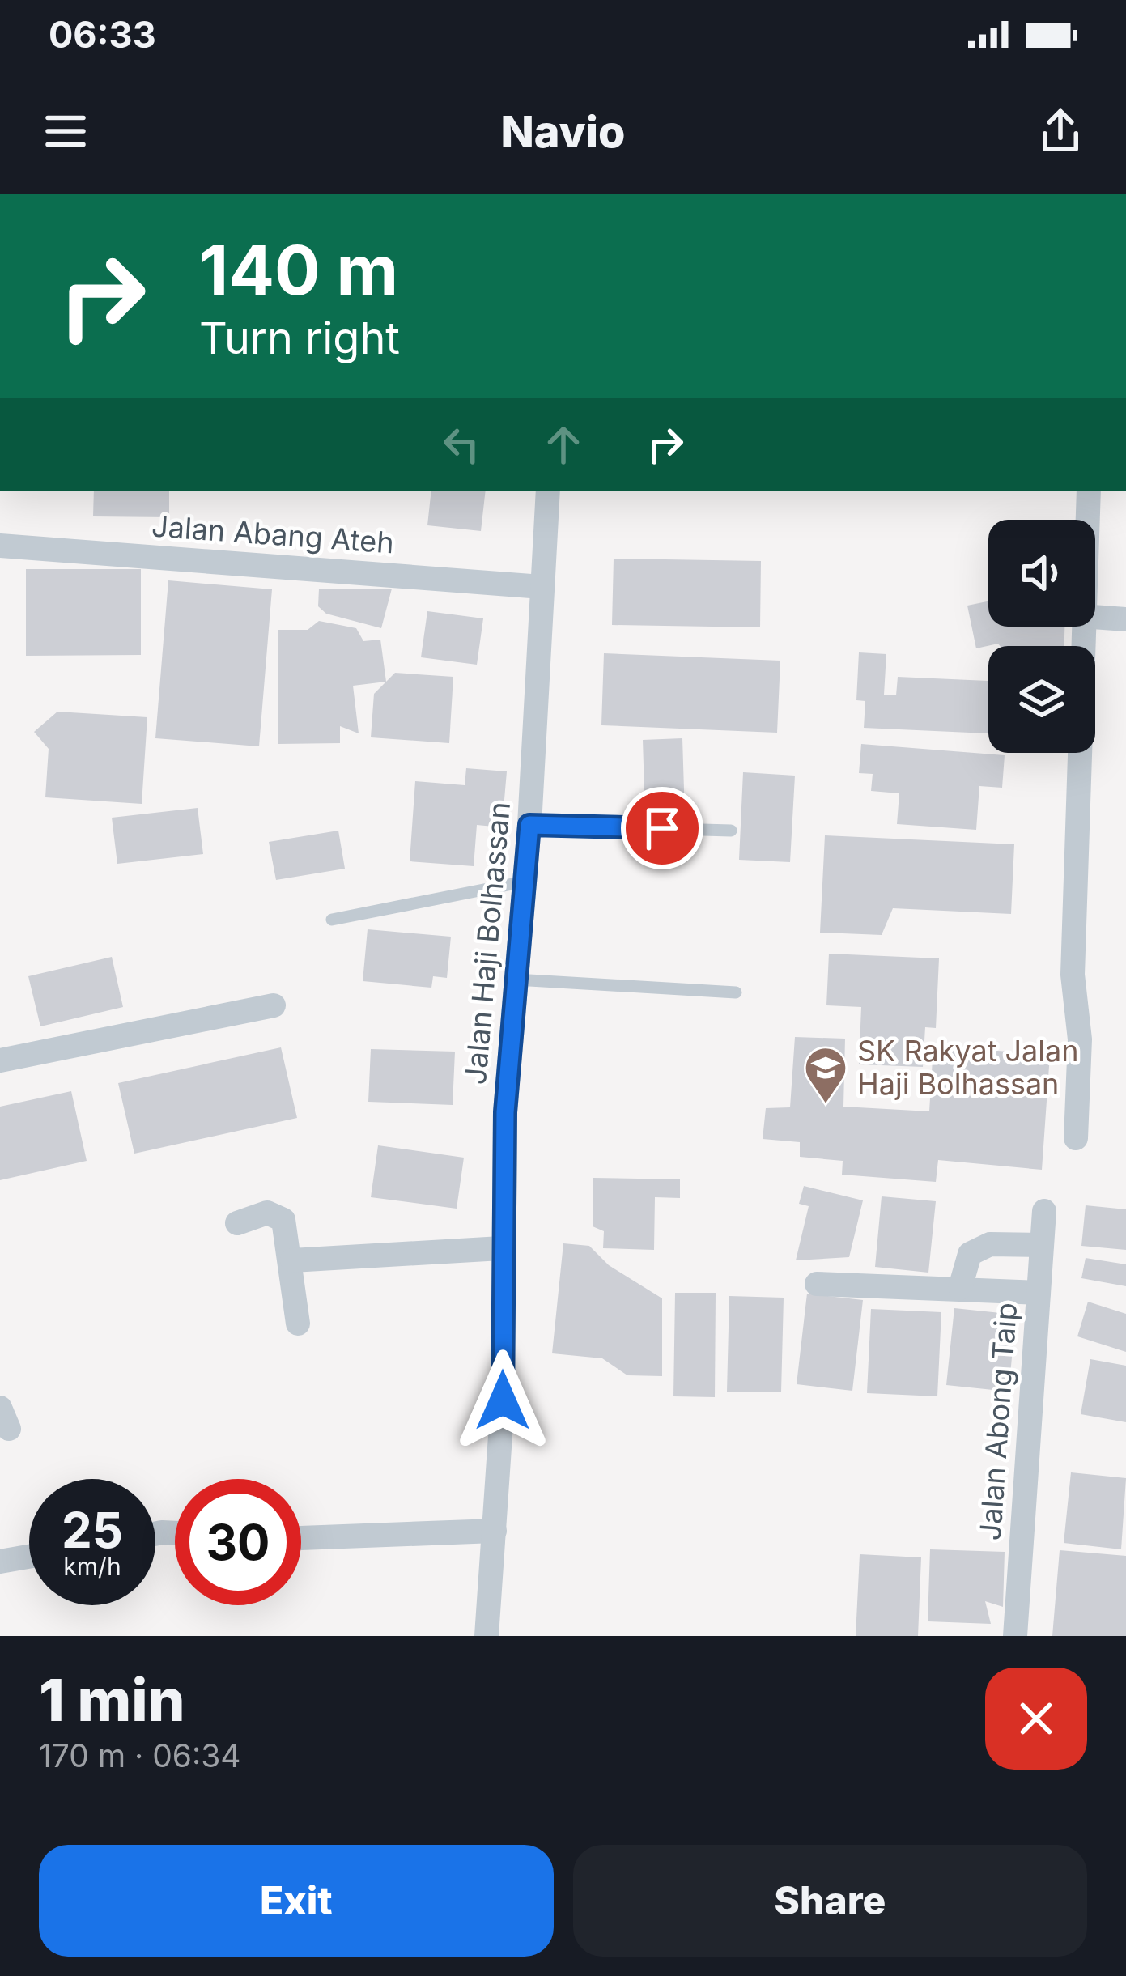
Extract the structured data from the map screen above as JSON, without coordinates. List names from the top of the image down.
{
  "streets": {
    "street": ["Jalan Abang Ateh", "Jalan Haji Bolhassan", "Jalan Abong Taip"]
  },
  "crossings": [
    ["Jalan Abang Ateh", "Jalan Haji Bolhassan"]
  ],
  "places": {
    "school or university": ["SK Rakyat Jalan Haji Bolhassan"]
  },
  "page": {
    "status": "06:33",
    "header": "Navio",
    "turn": ["140 m", "Turn right"],
    "speed": "25 km/h",
    "limit": "30",
    "heading": ["1 min", "170 m · 06:34"],
    "buttons": ["Exit", "Share"]
  }
}
